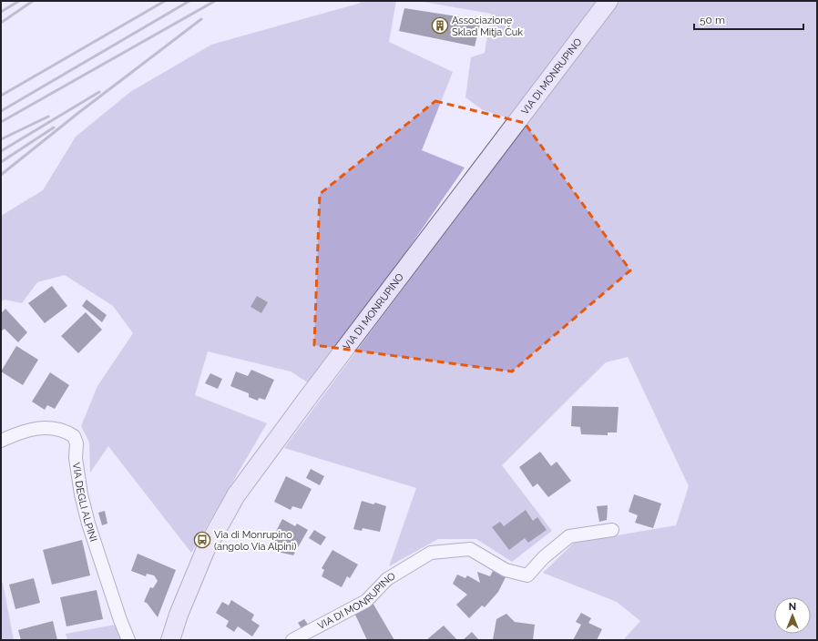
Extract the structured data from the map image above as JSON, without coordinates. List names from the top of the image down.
{
  "streets": {
    "main road": ["VIA DI MONRUPINO"],
    "street": ["VIA DEGLI ALPINI"]
  },
  "places": {
    "building": ["Associazione Sklad Mitja Čuk"],
    "bus stop": ["Via di Monrupino (angolo Via Alpini)"]
  },
  "scale_bar": "50 m",
  "north": "top"
}
